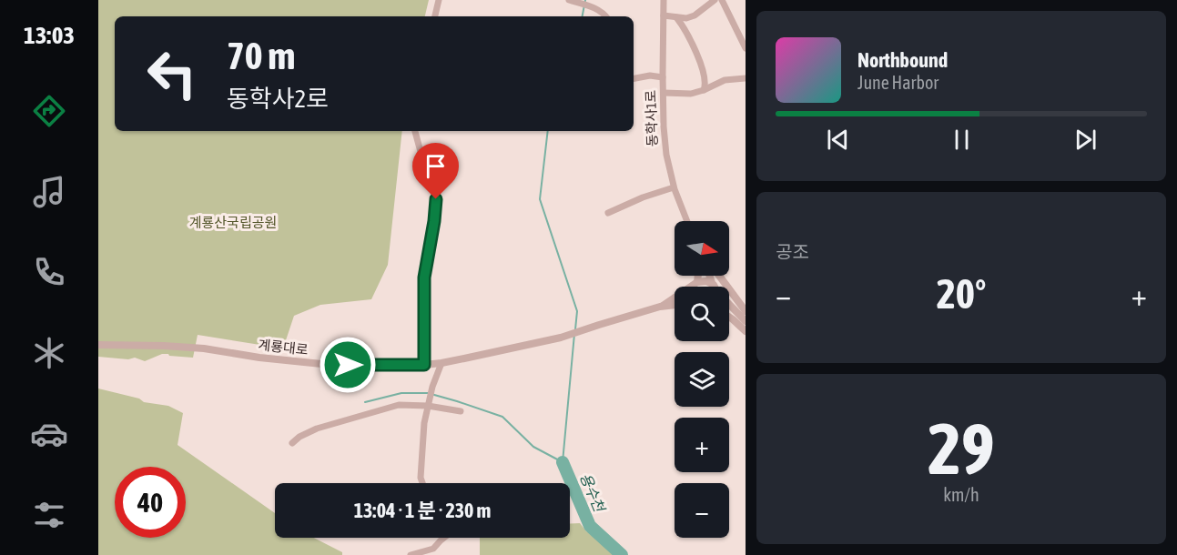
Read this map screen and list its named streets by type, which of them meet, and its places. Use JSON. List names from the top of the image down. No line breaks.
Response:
{"streets":{"street":["동학사1로","계룡대로"]},"water":["용수천"],"parks":["계룡산국립공원"],"north":"right","page":{"tabs":"13:03","turn":["70 m","동학사2로"],"song":["Northbound","June Harbor"],"tile":["공조",["29","km/h"]],"map_buttons":["+","−"],"heat":["−","20°","+"],"limit":"40","trip":"13:04 · 1 분 · 230 m"}}
